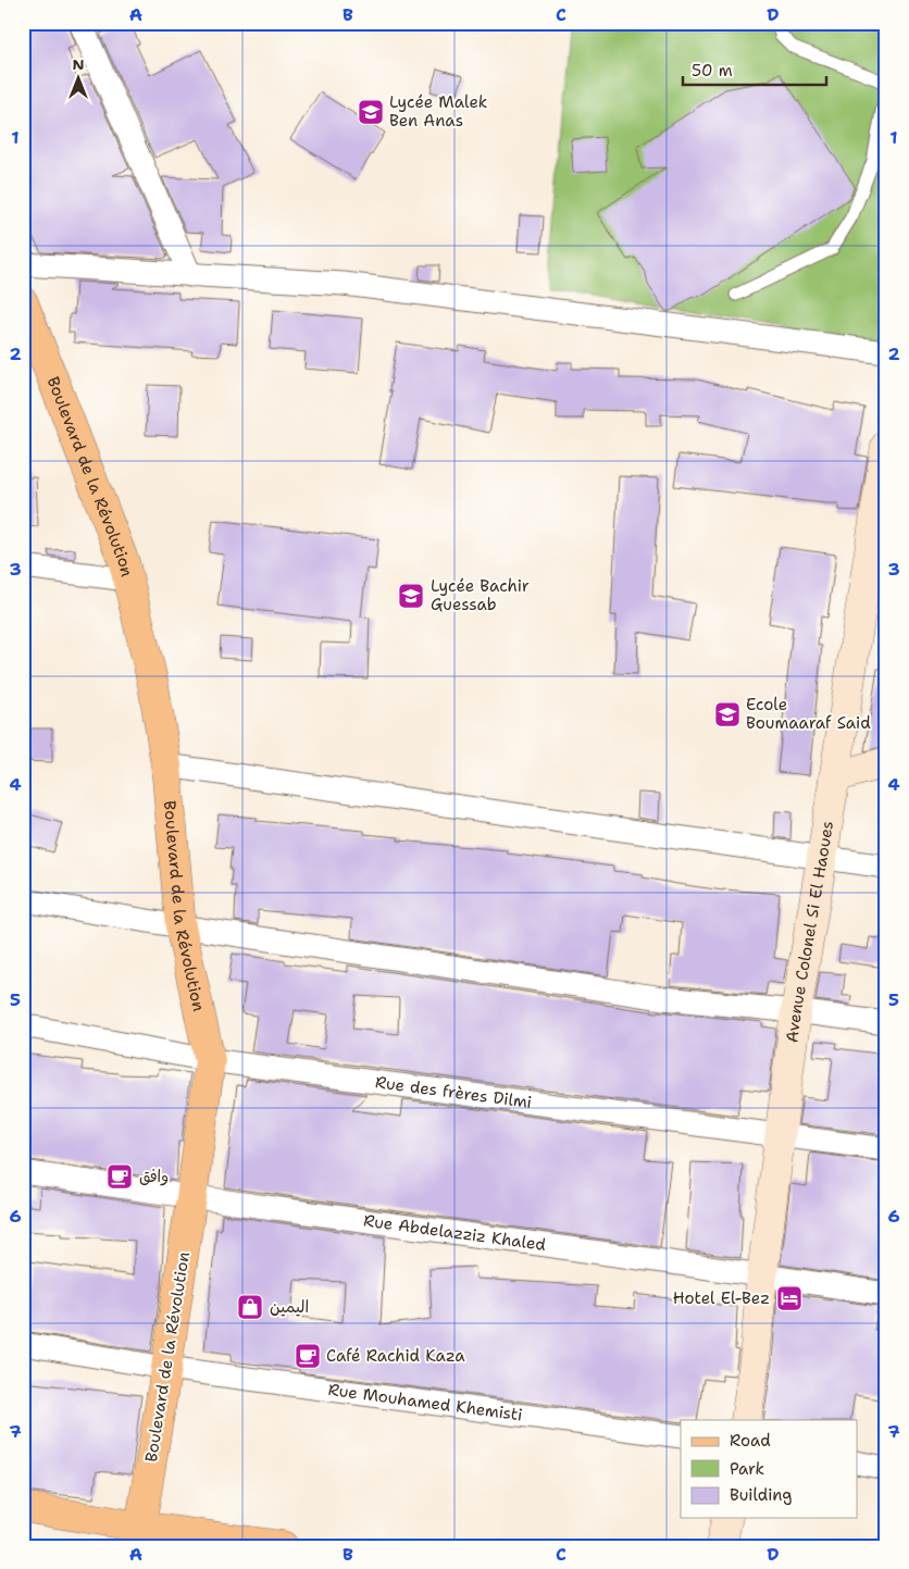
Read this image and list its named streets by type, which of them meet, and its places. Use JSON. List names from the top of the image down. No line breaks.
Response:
{"streets":{"main road":["Boulevard de la Révolution","Avenue Colonel Si El Haoues"],"street":["Rue des frères Dilmi","Rue Abdelazziz Khaled","Rue Mouhamed Khemisti"]},"crossings":[["Boulevard de la Révolution","Rue des frères Dilmi"],["Boulevard de la Révolution","Rue Abdelazziz Khaled"],["Boulevard de la Révolution","Rue Mouhamed Khemisti"],["Avenue Colonel Si El Haoues","Rue des frères Dilmi"],["Avenue Colonel Si El Haoues","Rue Abdelazziz Khaled"]],"places":{"school or university":["Lycée Malek Ben Anas","Lycée Bachir Guessab","Ecole Boumaaraf Said"],"cafe":["وافق","Café Rachid Kaza"],"hotel":["Hotel El-Bez"],"shop":["اليمين"]},"legend":["Road","Park","Building"],"scale_bar":"50 m","north":"top","grid":{"columns":["A","B","C","D"],"rows":["1","2","3","4","5","6","7"]}}
